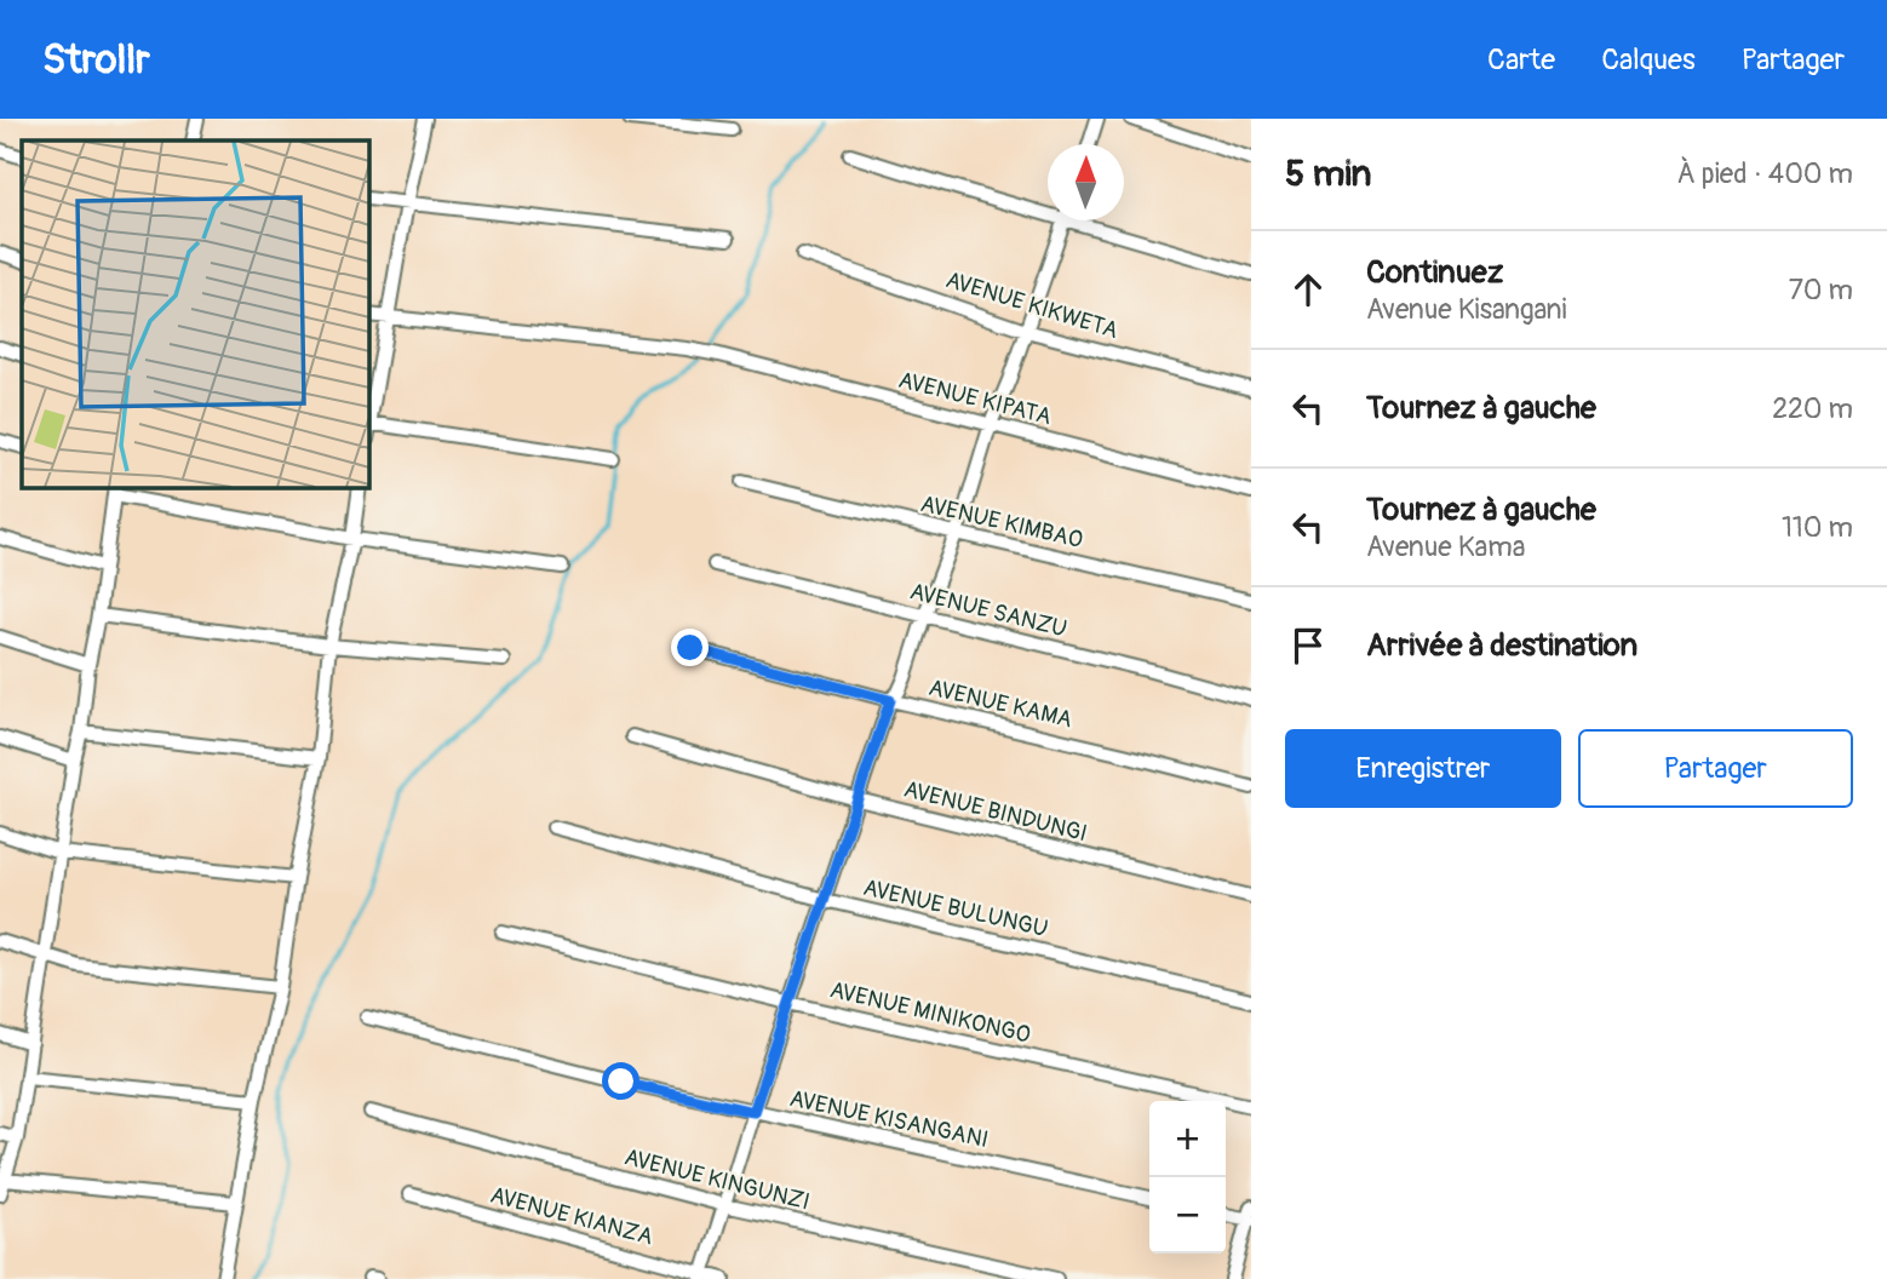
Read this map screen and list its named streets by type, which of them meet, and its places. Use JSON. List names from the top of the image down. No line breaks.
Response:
{"streets":{"street":["AVENUE KIKWETA","AVENUE KIPATA","AVENUE KIMBAO","AVENUE SANZU","AVENUE KAMA","AVENUE BINDUNGI","AVENUE BULUNGU","AVENUE MINIKONGO","AVENUE KISANGANI","AVENUE KINGUNZI","AVENUE KIANZA"]},"north":"top","page":{"header":"Strollr","nav":["Carte","Calques","Partager"],"heading":["5 min","À pied · 400 m"],"list":[["Continuez","Avenue Kisangani","70 m"],["Tournez à gauche","220 m"],["Tournez à gauche","Avenue Kama","110 m"],"Arrivée à destination"],"buttons":["Enregistrer","Partager"],"map_buttons":["+","−"]}}
